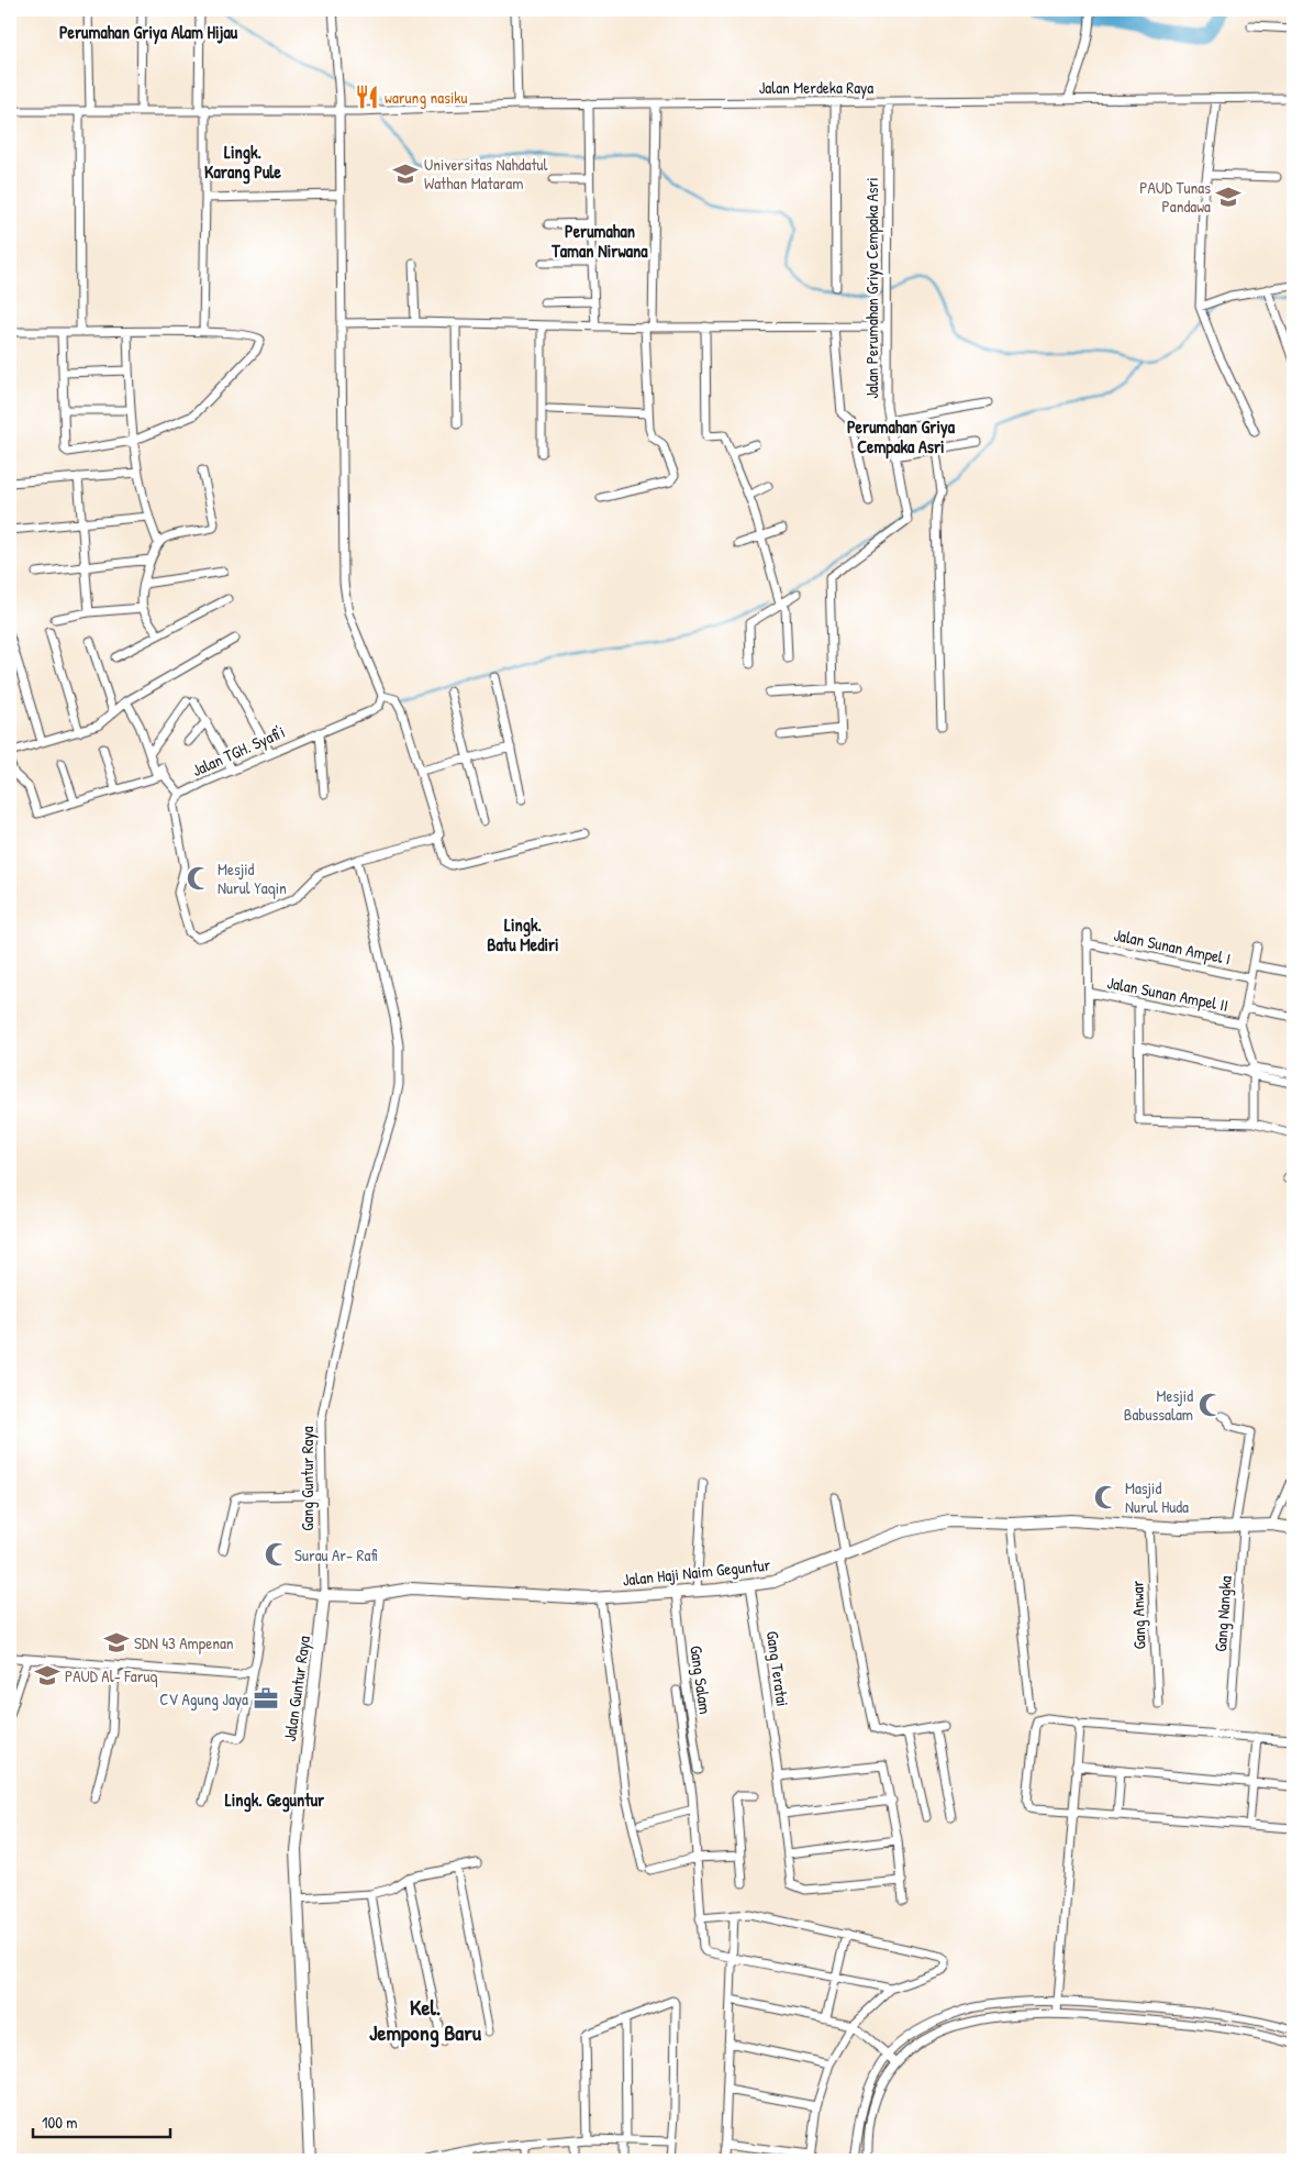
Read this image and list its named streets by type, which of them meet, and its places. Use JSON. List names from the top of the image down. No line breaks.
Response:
{"streets":{"street":["Jalan Merdeka Raya","Jalan Perumahan Griya Cempaka Asri","Jalan TGH. Syafi'i","Jalan Sunan Ampel I","Jalan Sunan Ampel II","Gang Guntur Raya","Jalan Haji Naim Geguntur","Gang Nangka","Gang Anwar","Gang Teratai","Gang Salam","Jalan Guntur Raya"]},"crossings":[["Jalan Merdeka Raya","Jalan Perumahan Griya Cempaka Asri"],["Jalan TGH. Syafi'i","Gang Guntur Raya"],["Jalan Sunan Ampel I","Jalan Sunan Ampel II"],["Gang Guntur Raya","Jalan Haji Naim Geguntur"],["Gang Guntur Raya","Jalan Guntur Raya"],["Jalan Haji Naim Geguntur","Gang Nangka"],["Jalan Haji Naim Geguntur","Gang Anwar"],["Jalan Haji Naim Geguntur","Gang Teratai"],["Jalan Haji Naim Geguntur","Gang Salam"],["Jalan Haji Naim Geguntur","Jalan Guntur Raya"]],"districts":["Perumahan Griya Alam Hijau","Lingk. Karang Pule","Perumahan Taman Nirwana","Perumahan Griya Cempaka Asri","Lingk. Batu Mediri","Lingk. Geguntur","Kel. Jempong Baru"],"places":{"restaurant":["warung nasiku"],"school or university":["Universitas Nahdatul Wathan Mataram","PAUD Tunas Pandawa","SDN 43 Ampenan","PAUD Al- Faruq"],"mosque":["Mesjid Nurul Yaqin","Mesjid Babussalam","Masjid Nurul Huda","Surau Ar- Rafi"],"office":["CV Agung Jaya"]},"scale_bar":"100 m"}
